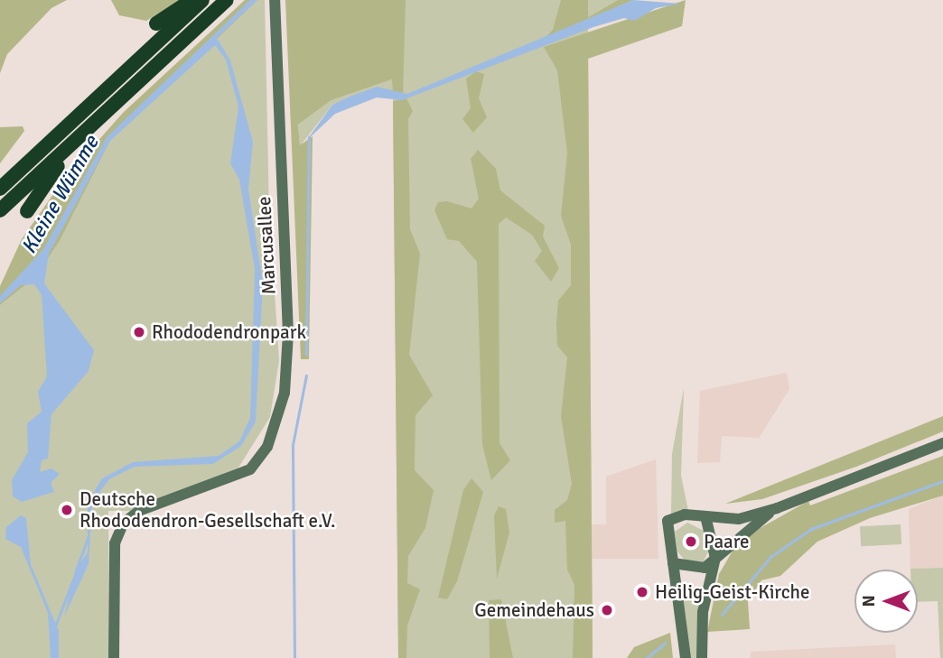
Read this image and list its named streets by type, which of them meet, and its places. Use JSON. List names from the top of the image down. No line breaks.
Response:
{"streets":{"street":["Marcusallee"]},"water":["Kleine Wümme"],"places":["Rhododendronpark","Deutsche Rhododendron-Gesellschaft e.V.","Paare","Heilig-Geist-Kirche","Gemeindehaus"],"north":"left"}
